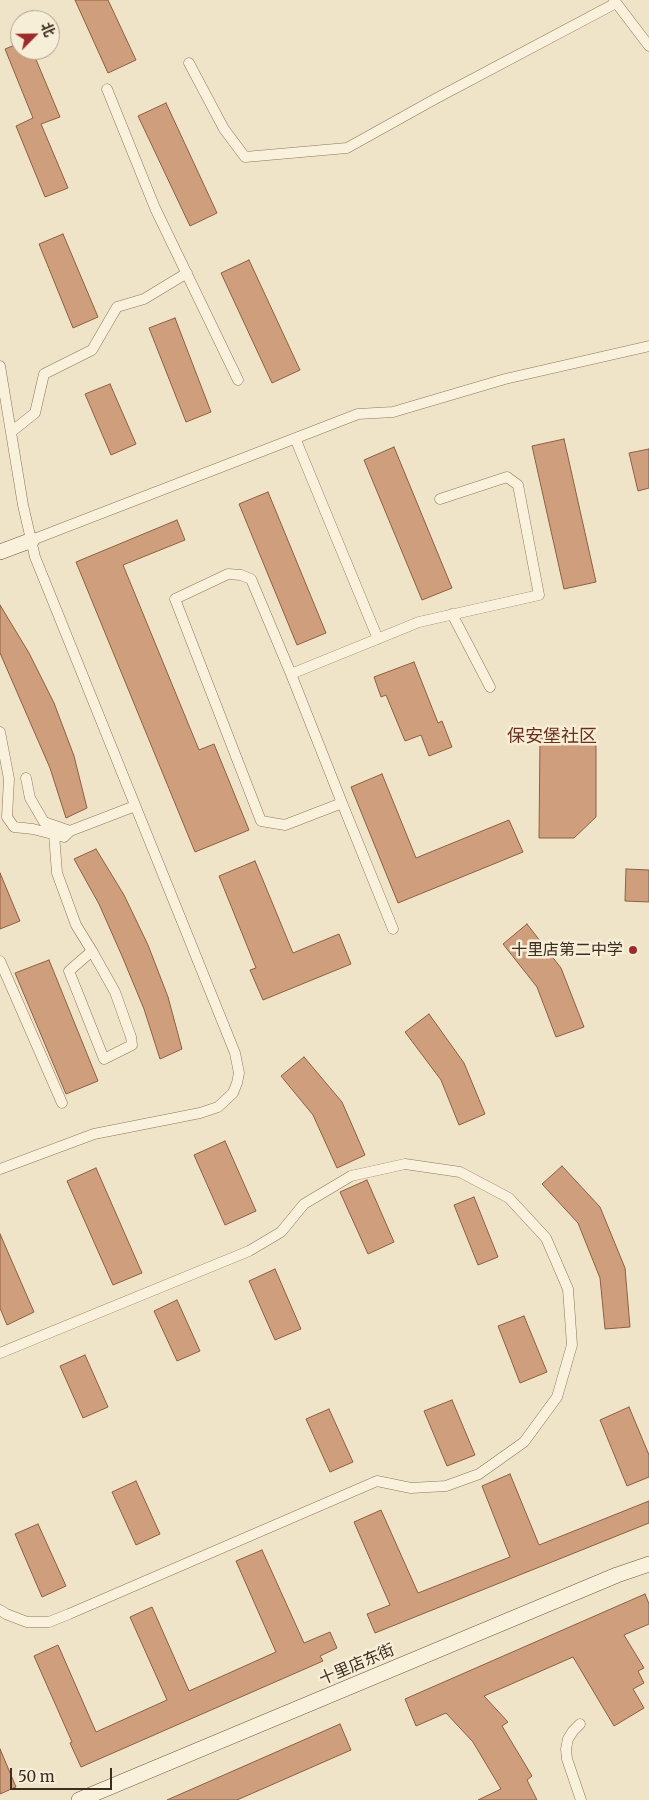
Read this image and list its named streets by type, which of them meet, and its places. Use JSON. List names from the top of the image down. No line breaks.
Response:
{"streets":{"street":["十里店东街"]},"districts":["保安堡社区"],"places":["十里店第二中学"],"scale_bar":"50 m","north":"top right"}
